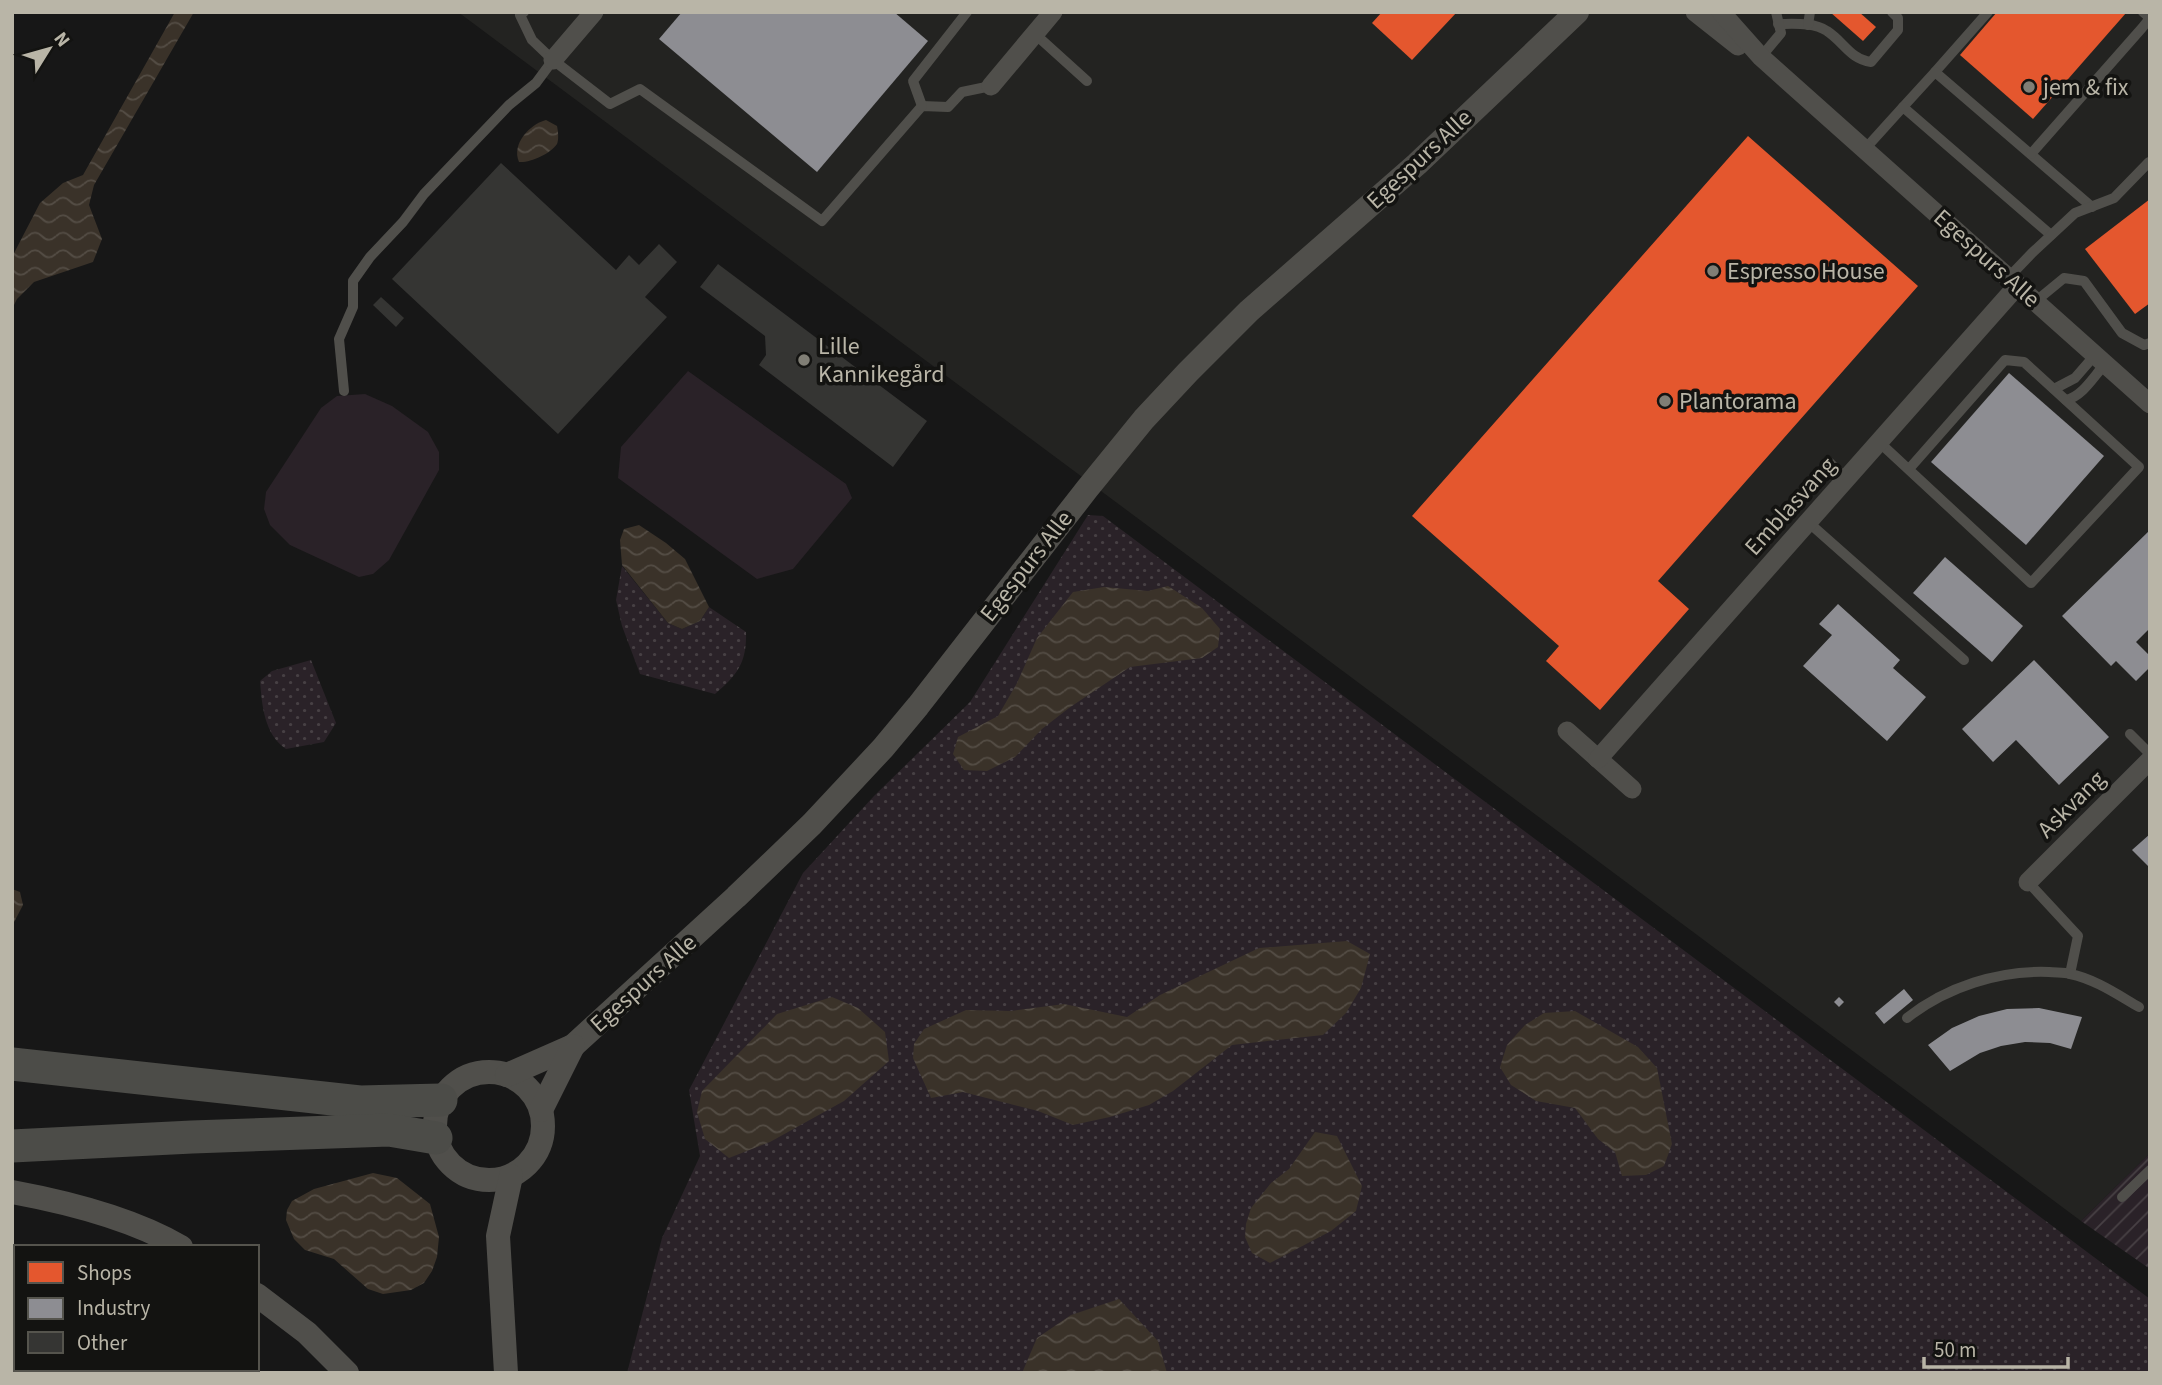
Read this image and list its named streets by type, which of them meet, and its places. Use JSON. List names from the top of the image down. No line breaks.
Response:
{"streets":{"street":["Egespurs Alle","Emblasvang","Askvang"]},"crossings":[["Egespurs Alle","Emblasvang"]],"places":["jem & fix","Espresso House","Lille Kannikegård","Plantorama"],"legend":["Shops","Industry","Other"],"scale_bar":"50 m","north":"top right"}
